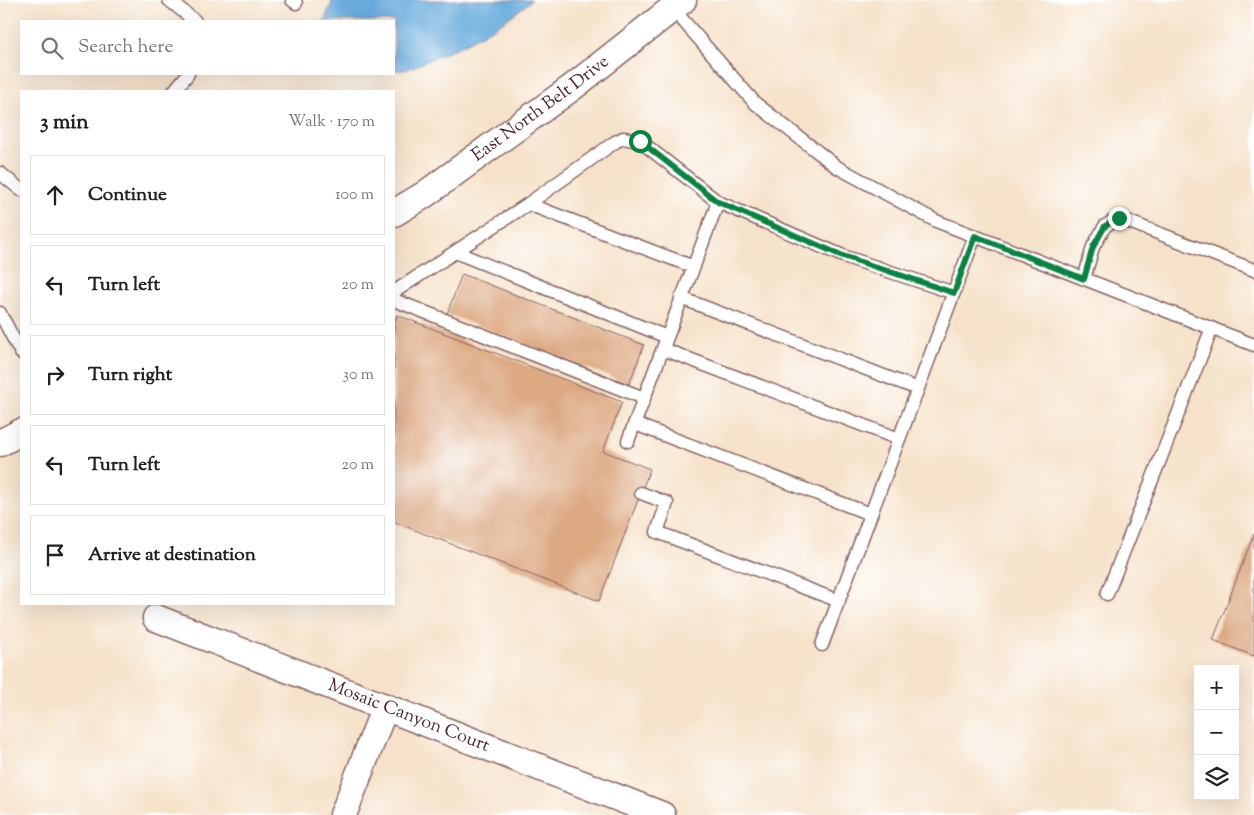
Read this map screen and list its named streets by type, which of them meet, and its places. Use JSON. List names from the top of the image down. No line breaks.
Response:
{"streets":{"street":["East North Belt Drive","Mosaic Canyon Court"]},"page":{"search":"Search here","heading":["3 min","Walk · 170 m"],"list":[["Continue","100 m"],["Turn left","20 m"],["Turn right","30 m"],["Turn left","20 m"],"Arrive at destination"],"map_buttons":["+","−"]}}
